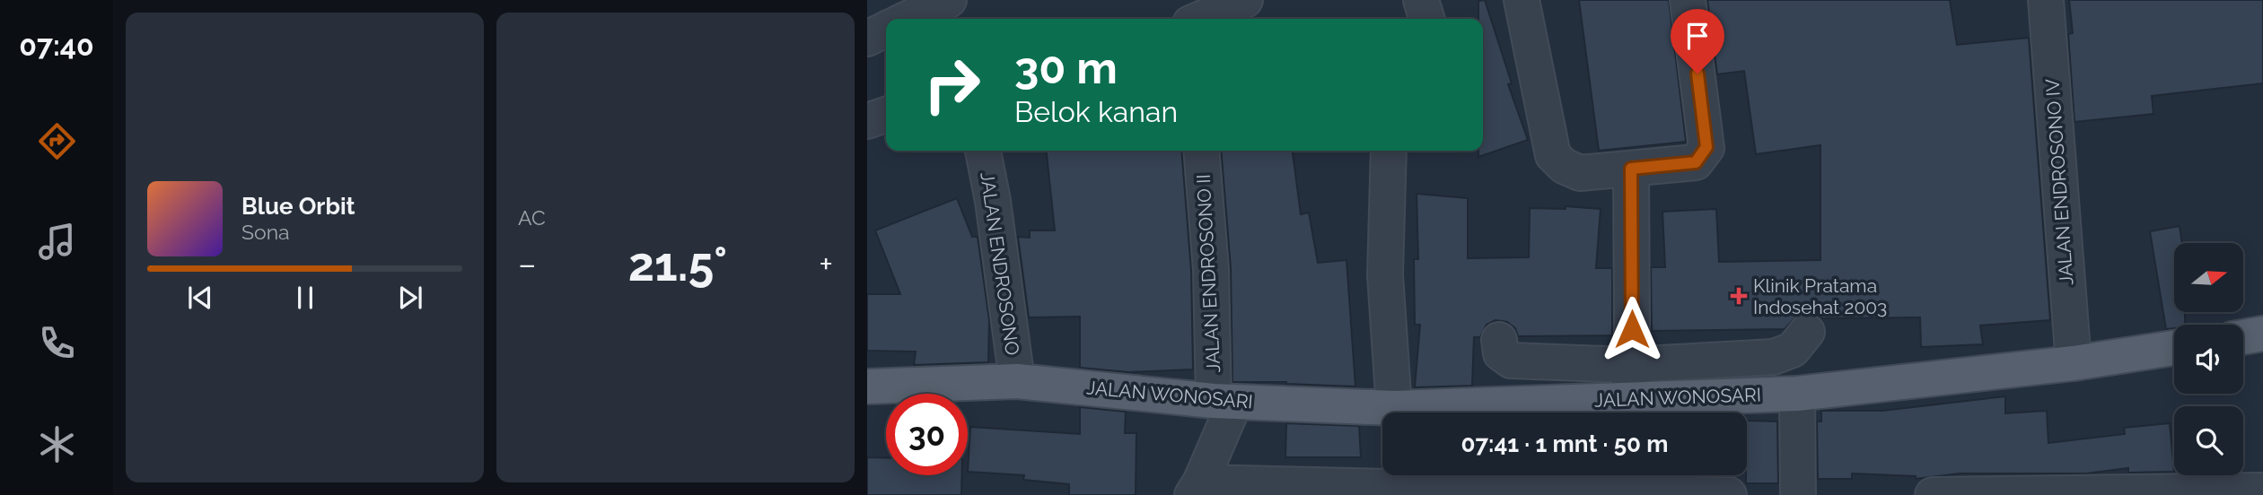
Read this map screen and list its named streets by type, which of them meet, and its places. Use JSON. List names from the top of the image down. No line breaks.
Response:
{"streets":{"main road":["JALAN WONOSARI"],"street":["JALAN ENDROSONO IV","JALAN ENDROSONO","JALAN ENDROSONO II"]},"crossings":[["JALAN ENDROSONO IV","JALAN WONOSARI"],["JALAN ENDROSONO","JALAN WONOSARI"],["JALAN ENDROSONO II","JALAN WONOSARI"]],"places":{"health":["Klinik Pratama Indosehat 2003"]},"north":"right","page":{"tabs":"07:40","tile":"AC","turn":["30 m","Belok kanan"],"song":["Blue Orbit","Sona"],"heat":["−","21.5°","+"],"limit":"30","trip":"07:41 · 1 mnt · 50 m"}}
